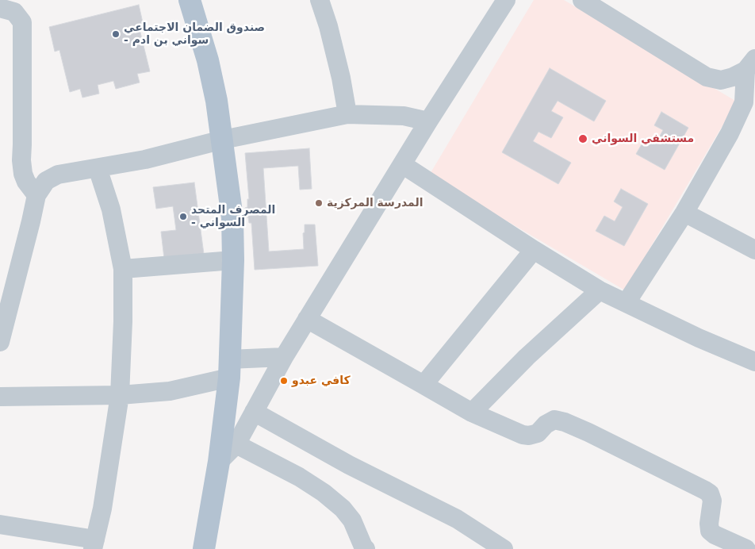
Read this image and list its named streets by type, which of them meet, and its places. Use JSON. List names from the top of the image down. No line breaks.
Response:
{"places":["صندوق الضمان الاجتماعي - سواني بن ادم","مستشفي السواني","المدرسة المركزية","المصرف المتحد - السواني","كافي عبدو"]}
